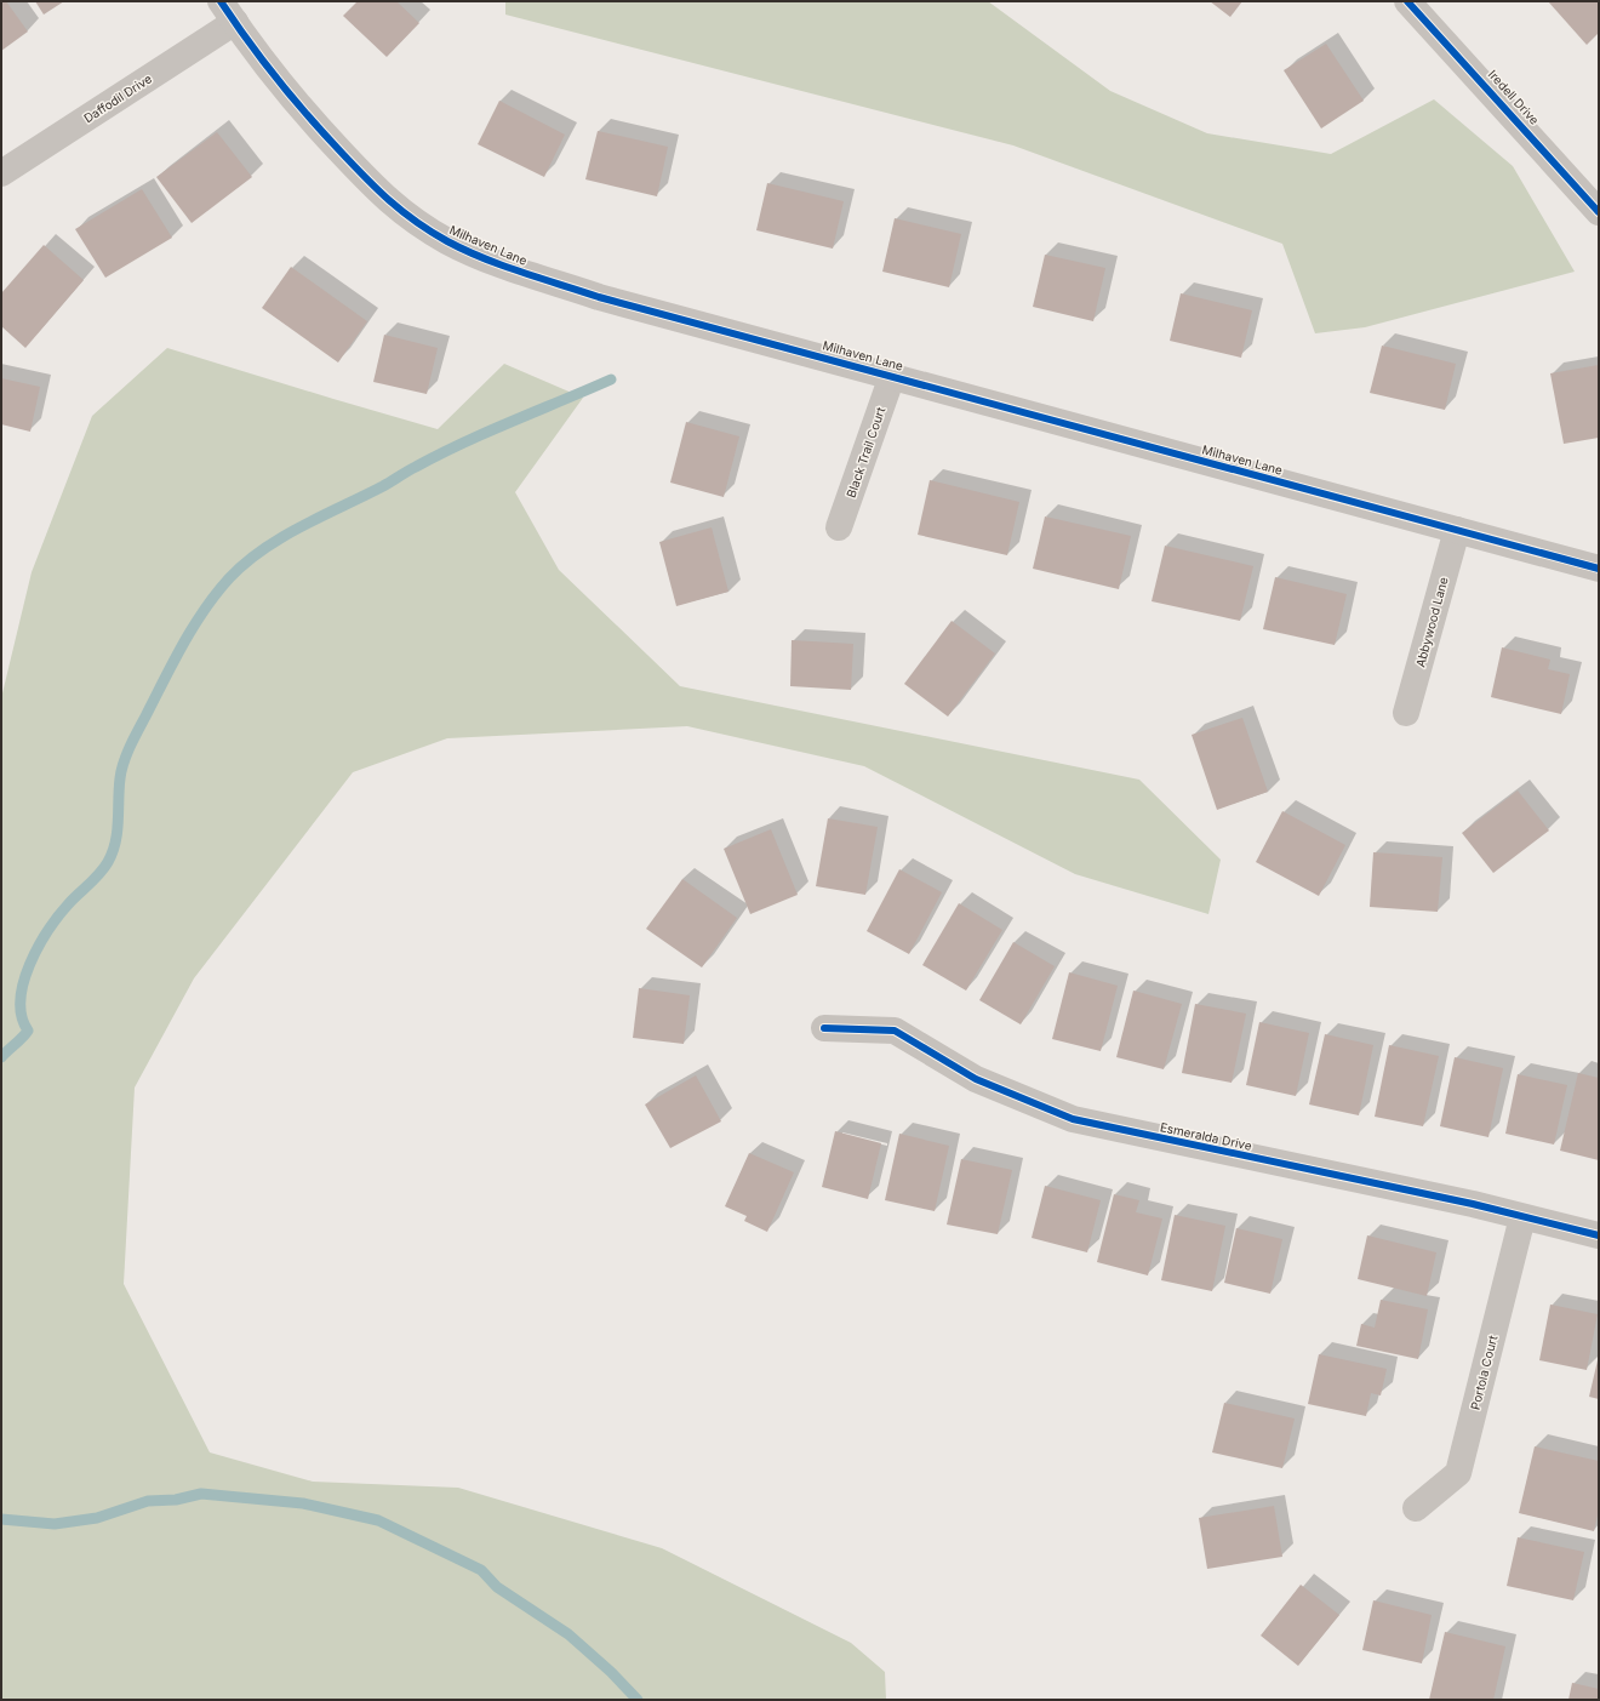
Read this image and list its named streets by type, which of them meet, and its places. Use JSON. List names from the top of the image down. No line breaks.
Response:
{"streets":{"street":["Iredell Drive","Daffodil Drive","Milhaven Lane","Black Trail Court","Abbywood Lane","Esmeralda Drive","Portola Court"]},"crossings":[["Daffodil Drive","Milhaven Lane"],["Milhaven Lane","Black Trail Court"],["Milhaven Lane","Abbywood Lane"],["Esmeralda Drive","Portola Court"]]}
